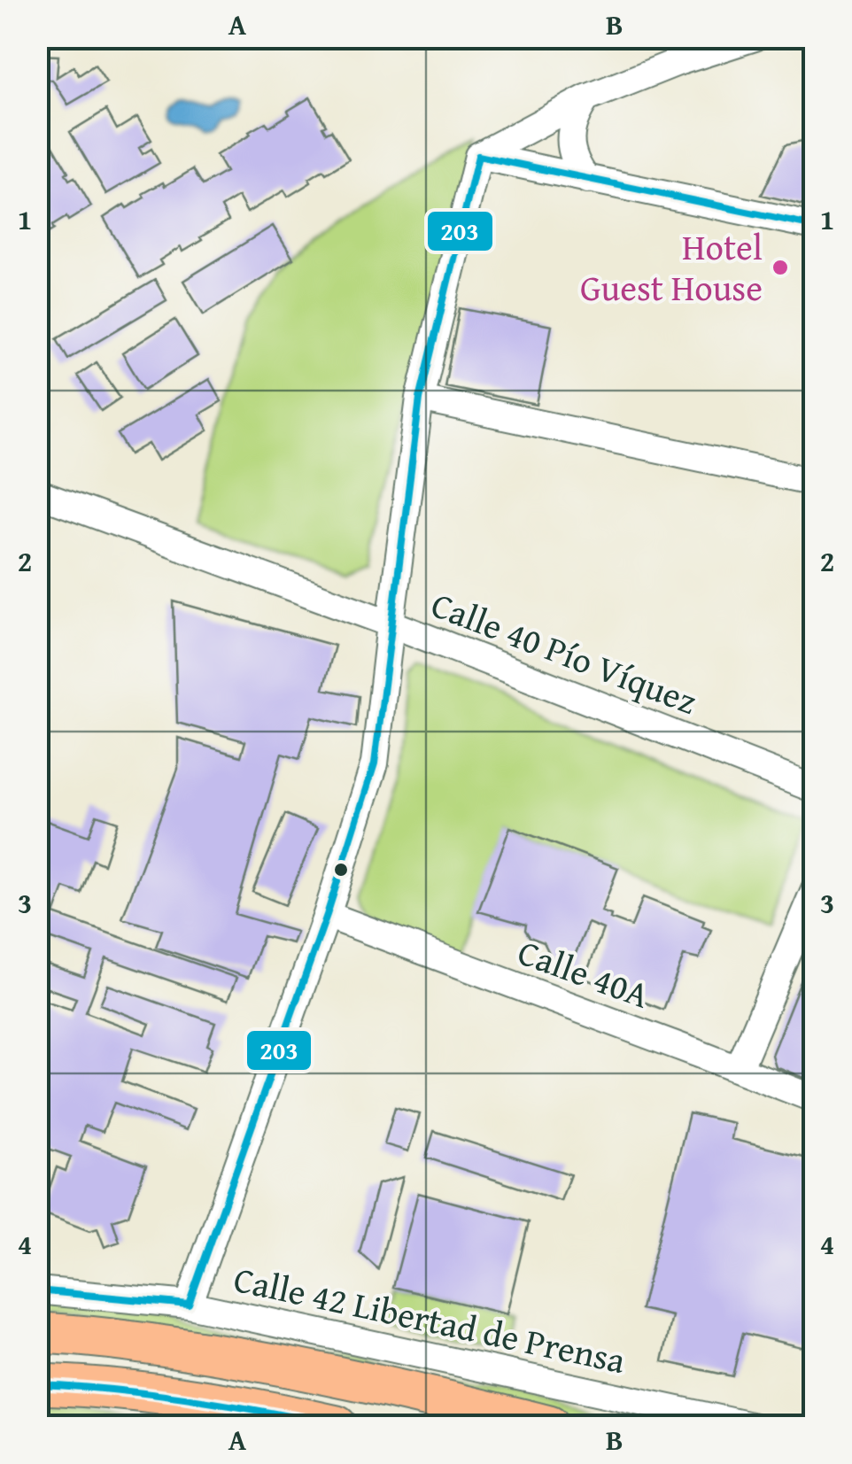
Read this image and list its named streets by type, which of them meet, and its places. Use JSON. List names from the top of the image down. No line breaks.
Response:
{"streets":{"street":["Calle 40 Pío Víquez","Calle 40A","Calle 42 Libertad de Prensa"]},"places":["Hotel Guest House"],"lines":["transit line 203"],"grid":{"columns":["A","B"],"rows":["1","2","3","4"]}}
